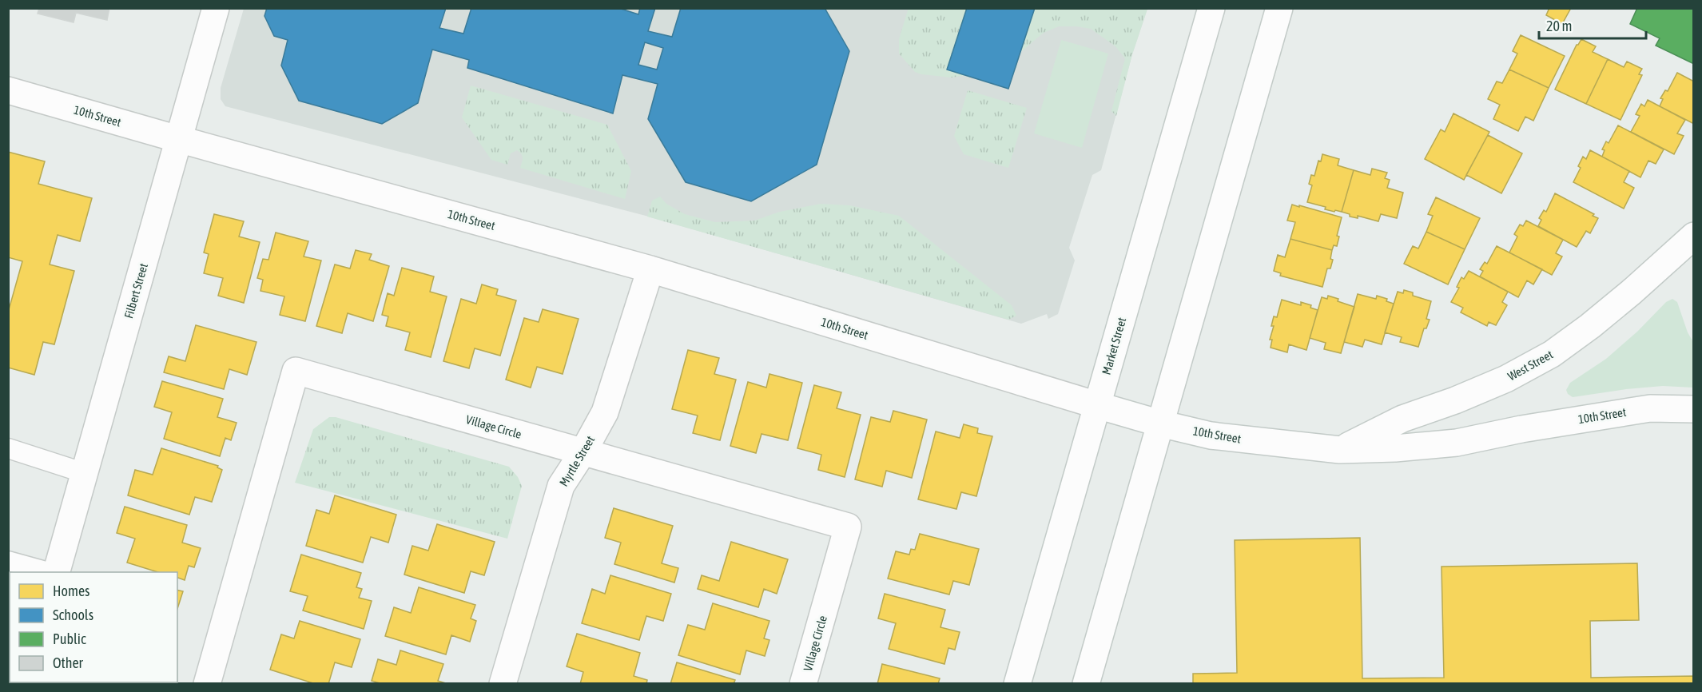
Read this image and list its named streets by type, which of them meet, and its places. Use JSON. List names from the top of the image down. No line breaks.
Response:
{"streets":{"street":["10th Street","Filbert Street","Market Street","West Street","Village Circle","Myrtle Street"]},"crossings":[["10th Street","Filbert Street"],["10th Street","Market Street"],["10th Street","West Street"],["10th Street","Myrtle Street"],["Village Circle","Myrtle Street"]],"legend":["Homes","Schools","Public","Other"],"scale_bar":"20 m"}
